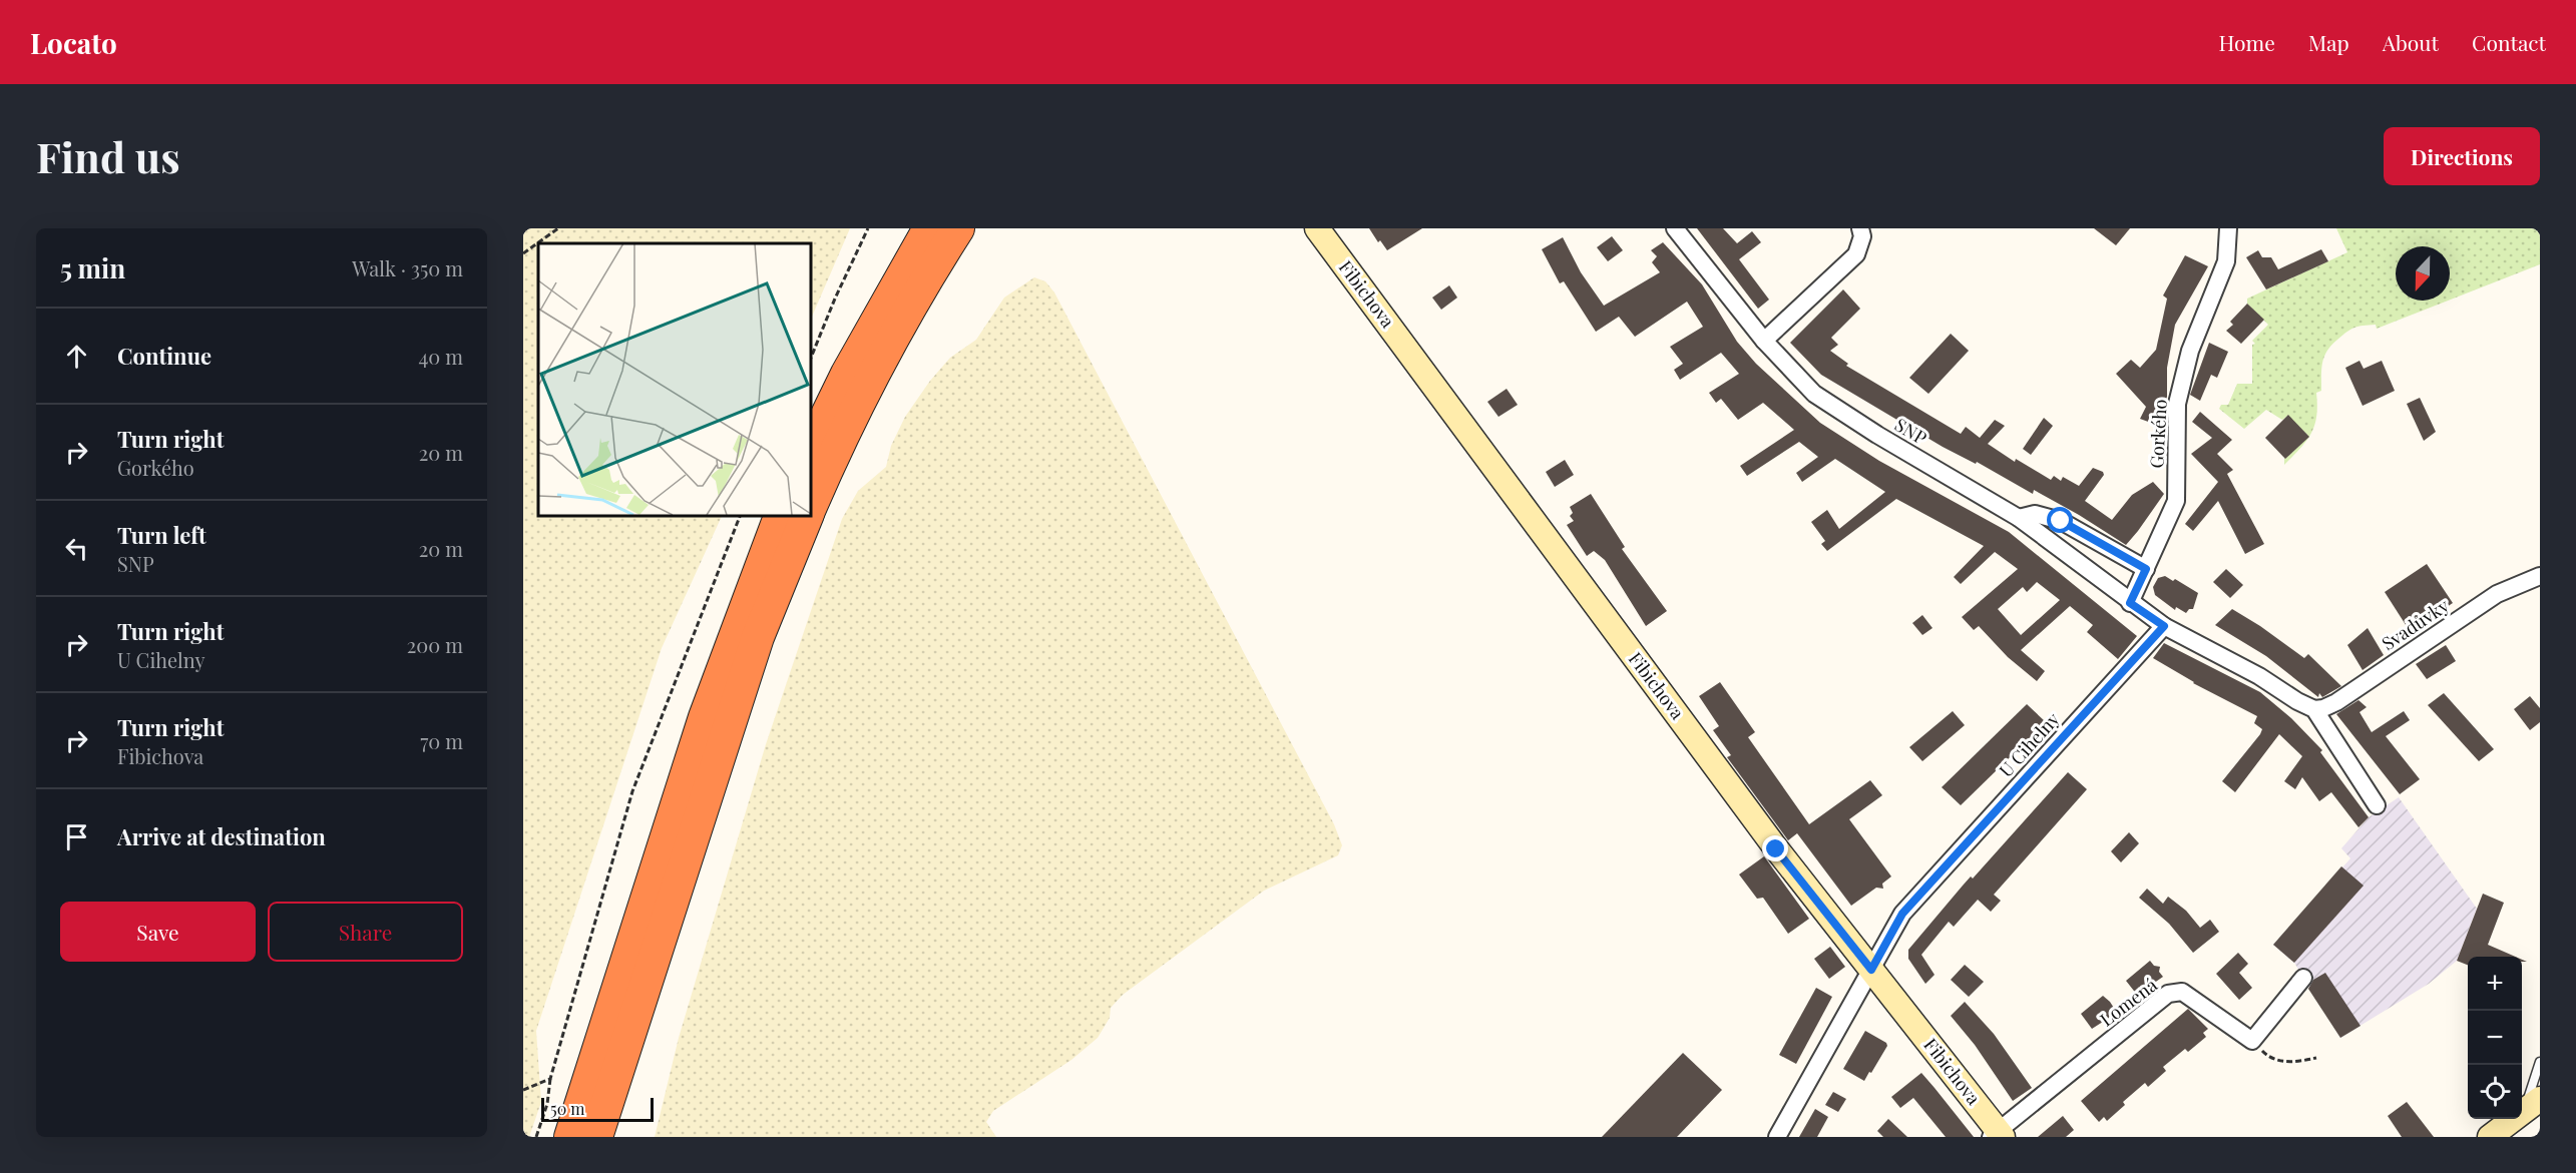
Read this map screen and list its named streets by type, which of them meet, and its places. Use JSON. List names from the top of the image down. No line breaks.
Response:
{"streets":{"street":["Fibichova","SNP","Gorkého","Svadůvky","U Cihelny","Lomená"]},"crossings":[["Fibichova","U Cihelny"],["Fibichova","Lomená"],["SNP","Gorkého"],["SNP","U Cihelny"]],"scale_bar":"50 m","north":"bottom","page":{"header":"Locato","nav":["Home","Map","About","Contact"],"buttons":["Directions",["Save","Share"]],"title":"Find us","heading":["5 min","Walk · 350 m"],"list":[["Continue","40 m"],["Turn right","Gorkého","20 m"],["Turn left","SNP","20 m"],["Turn right","U Cihelny","200 m"],["Turn right","Fibichova","70 m"],"Arrive at destination"],"map_buttons":["+","−"],"scale":"50 m"}}
